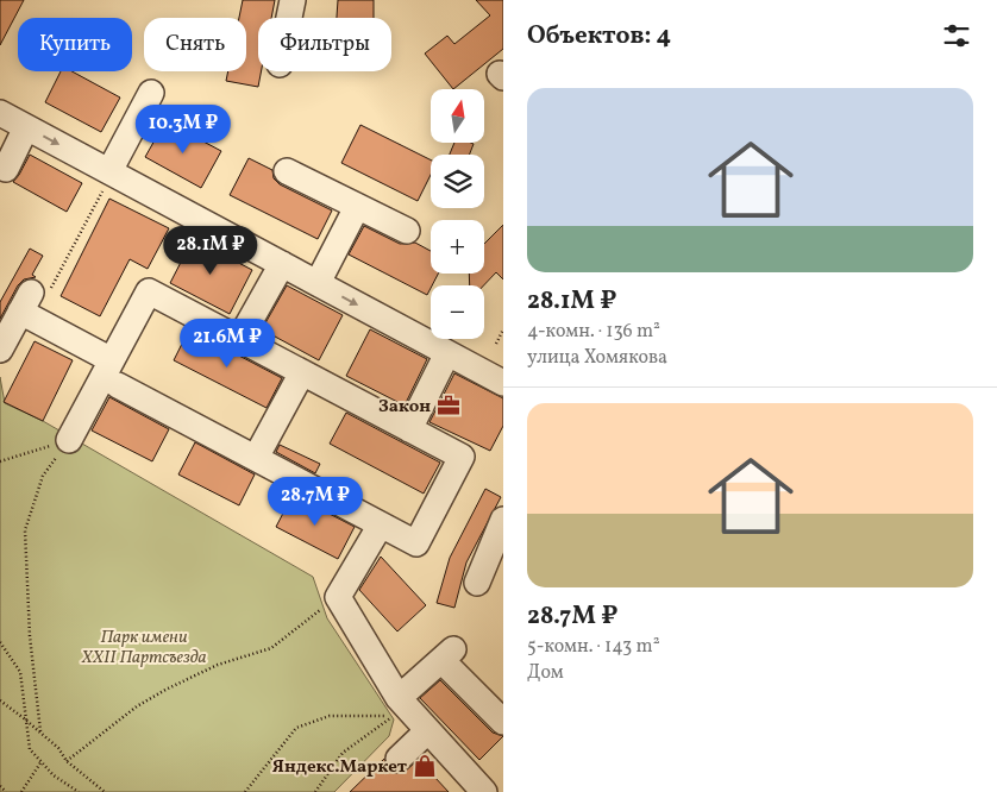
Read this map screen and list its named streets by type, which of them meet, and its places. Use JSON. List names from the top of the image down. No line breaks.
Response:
{"parks":["Парк имени XXII Партсъезда"],"places":{"office":["Закон"],"shop":["Яндекс.Маркет"]},"north":"top","page":{"heading":"Объектов: 4","chip":["Купить","Снять","Фильтры"],"list":[{"name":"28.1M ₽","note":"4-комн. · 136 m² · улица Хомякова"},{"name":"28.7M ₽","note":"5-комн. · 143 m² · Дом"}],"map_buttons":["+","−"],"price":["10.3M ₽","28.1M ₽","21.6M ₽","28.7M ₽"]}}
